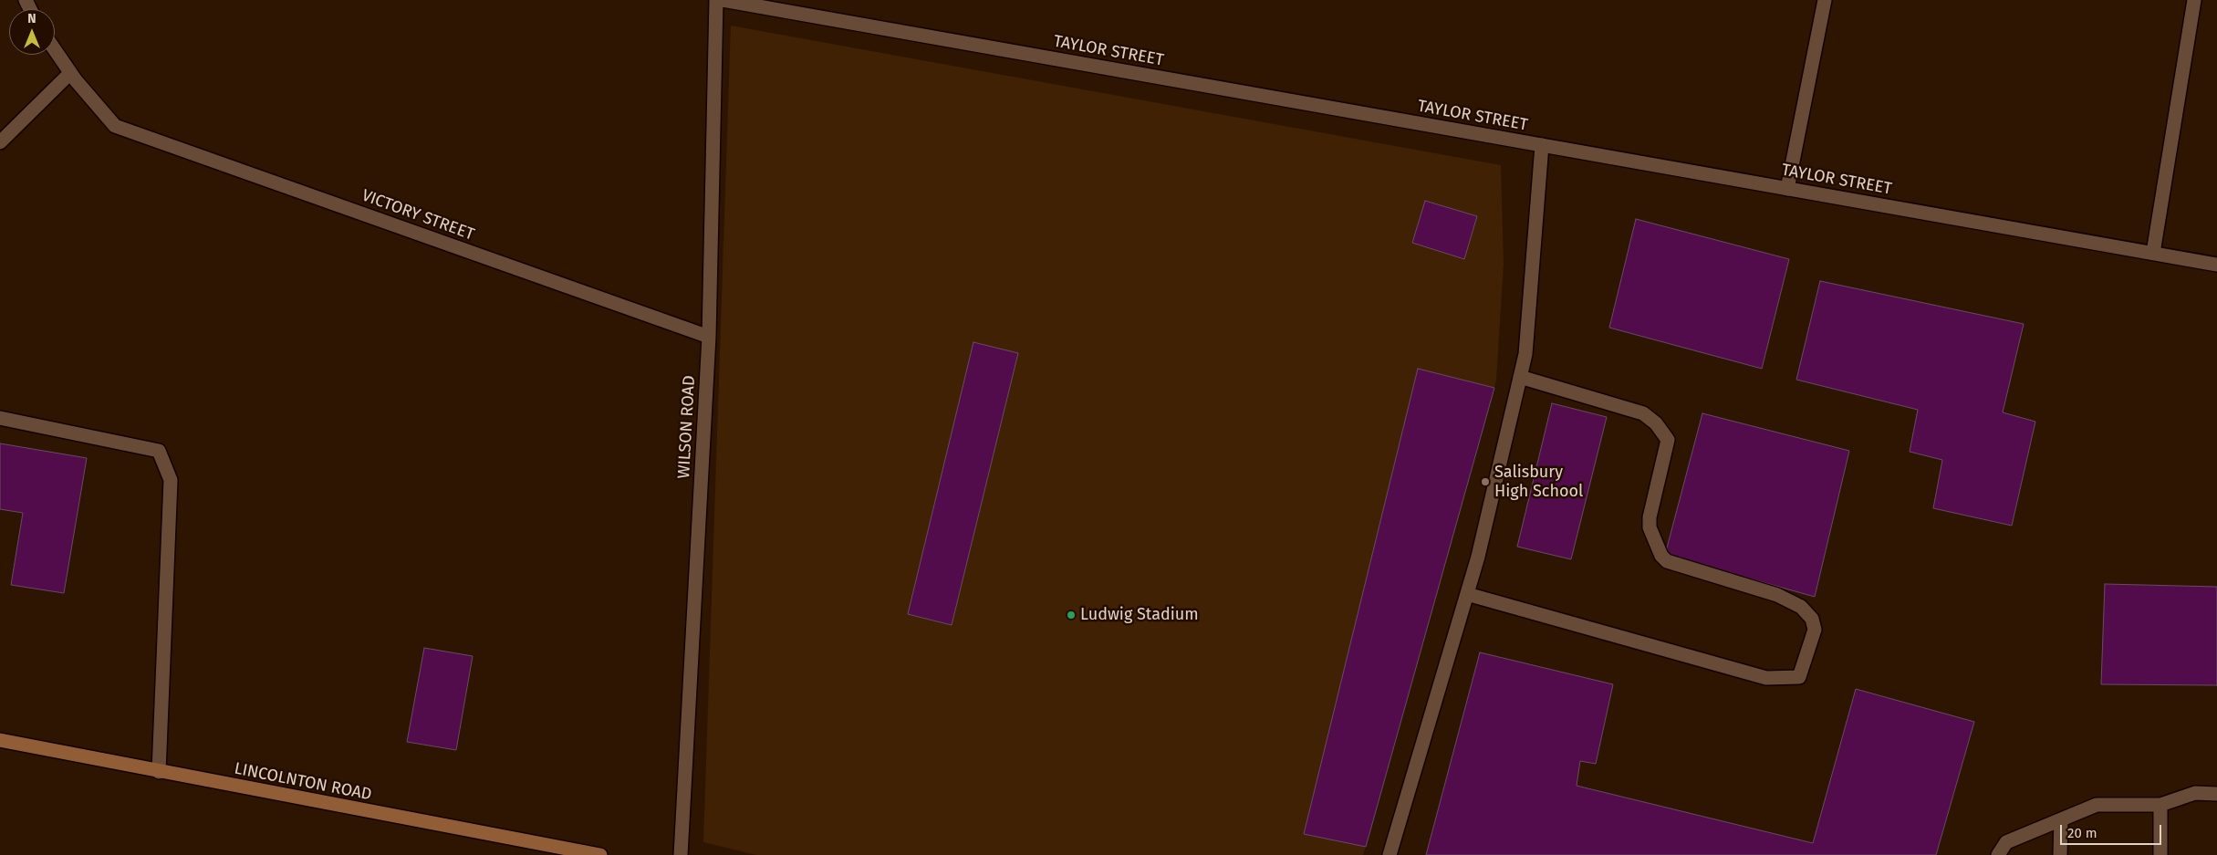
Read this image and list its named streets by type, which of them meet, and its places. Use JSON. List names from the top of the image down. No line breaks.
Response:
{"streets":{"street":["TAYLOR STREET","VICTORY STREET","WILSON ROAD","LINCOLNTON ROAD"]},"crossings":[["VICTORY STREET","WILSON ROAD"]],"places":["Salisbury High School","Ludwig Stadium"],"scale_bar":"20 m","north":"top"}
